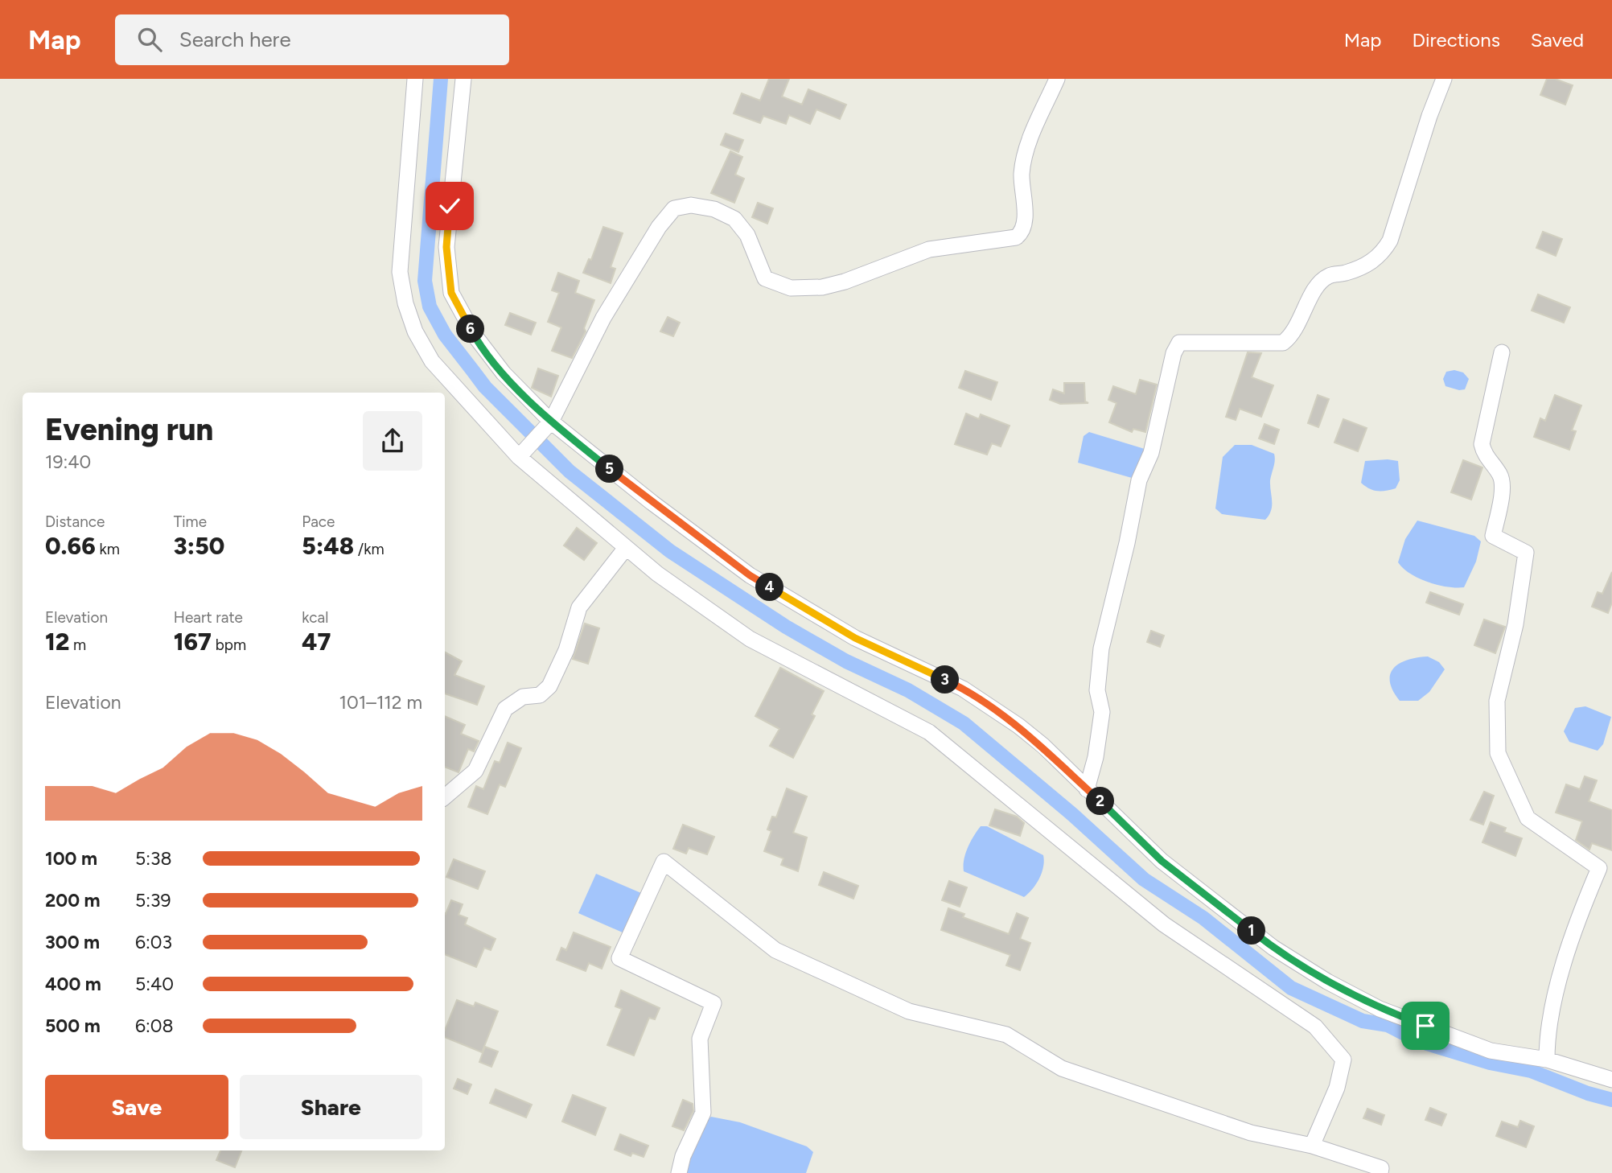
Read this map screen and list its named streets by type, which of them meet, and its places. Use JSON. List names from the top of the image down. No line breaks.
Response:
{"page":{"header":"Map","search":"Search here","nav":["Map","Directions","Saved"],"pins":["6","5","4","3","2","1"],"heading":["Evening run","19:40"],"stats":[["Distance","0.66 km"],["Time","3:50"],["Pace","5:48 /km"],["Elevation","12 m"],["Heart rate","167 bpm"],["kcal","47"]],"chart":["Elevation","101–112 m"],"list":[{"name":"100 m","note":"5:38"},{"name":"200 m","note":"5:39"},{"name":"300 m","note":"6:03"},{"name":"400 m","note":"5:40"},{"name":"500 m","note":"6:08"}],"buttons":["Save","Share"]}}
